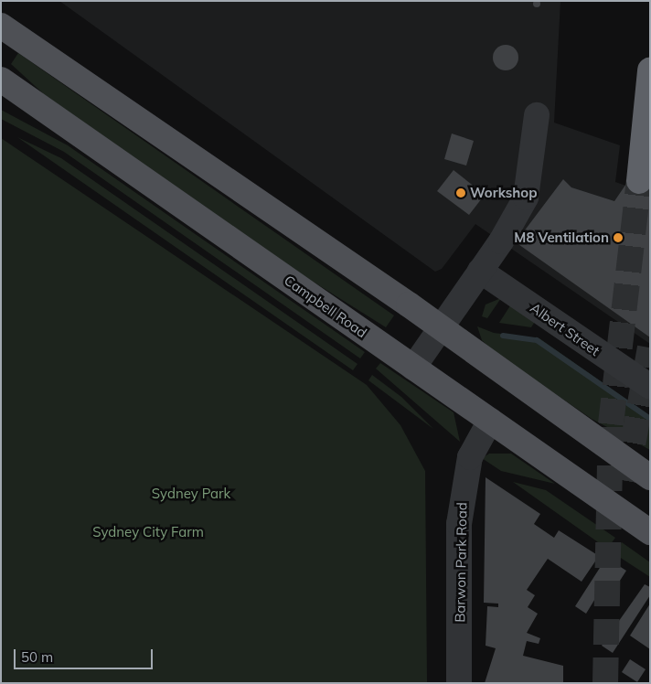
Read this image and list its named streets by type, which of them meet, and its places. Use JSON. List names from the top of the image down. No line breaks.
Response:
{"streets":{"main road":["Campbell Road"],"street":["Albert Street","Barwon Park Road"]},"crossings":[["Campbell Road","Barwon Park Road"]],"parks":["Sydney Park","Sydney City Farm"],"places":["Workshop","M8 Ventilation"],"scale_bar":"50 m"}
